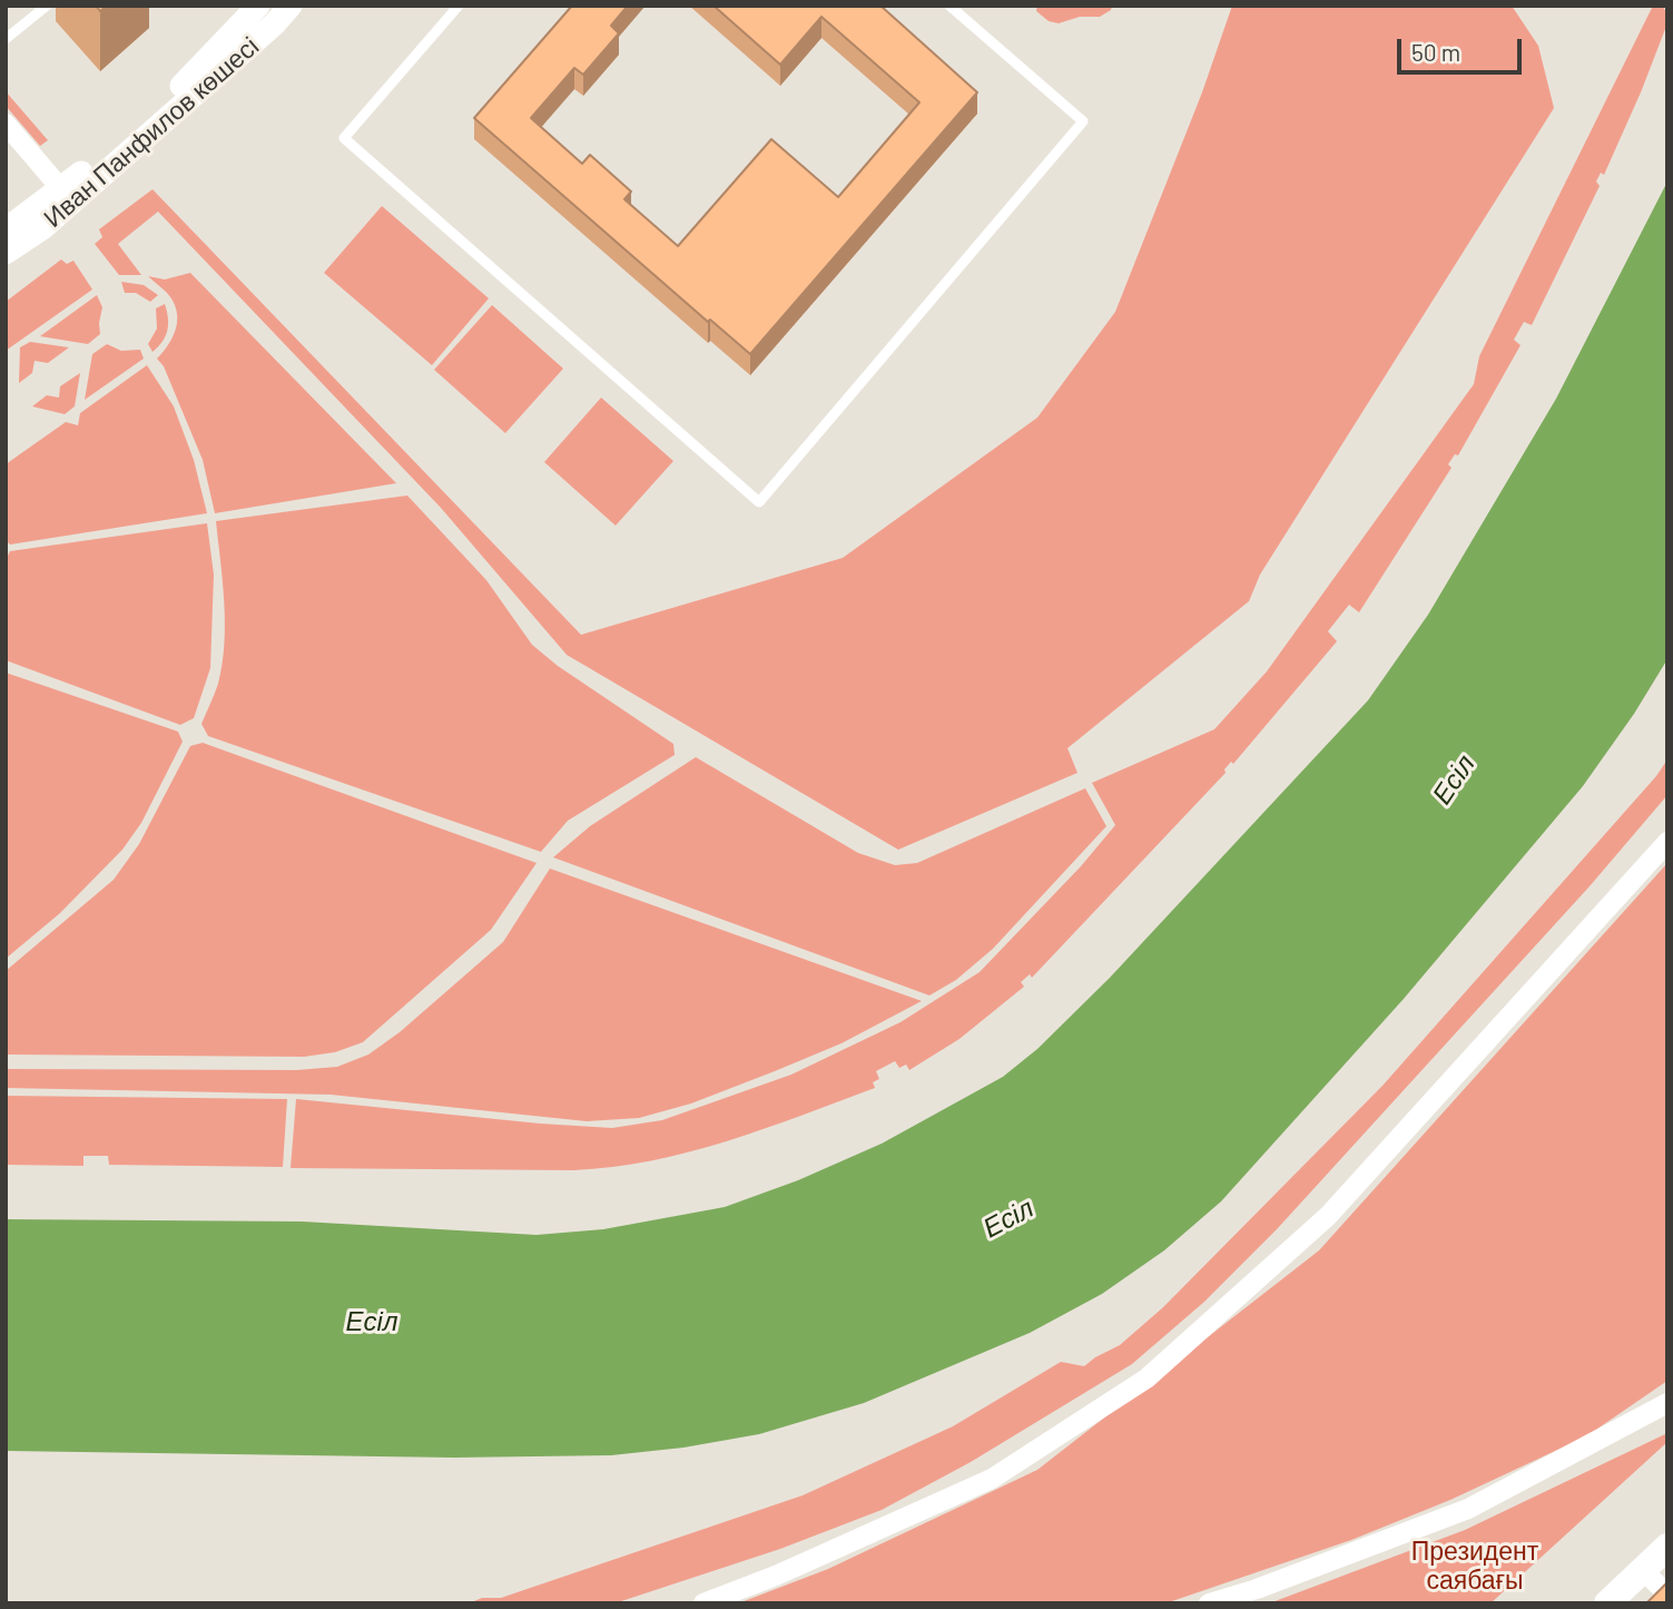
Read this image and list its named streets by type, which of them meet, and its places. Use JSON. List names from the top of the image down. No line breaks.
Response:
{"streets":{"street":["Иван Панфилов көшесі"]},"water":["Есіл"],"parks":["Президент саябағы"],"scale_bar":"50 m"}
